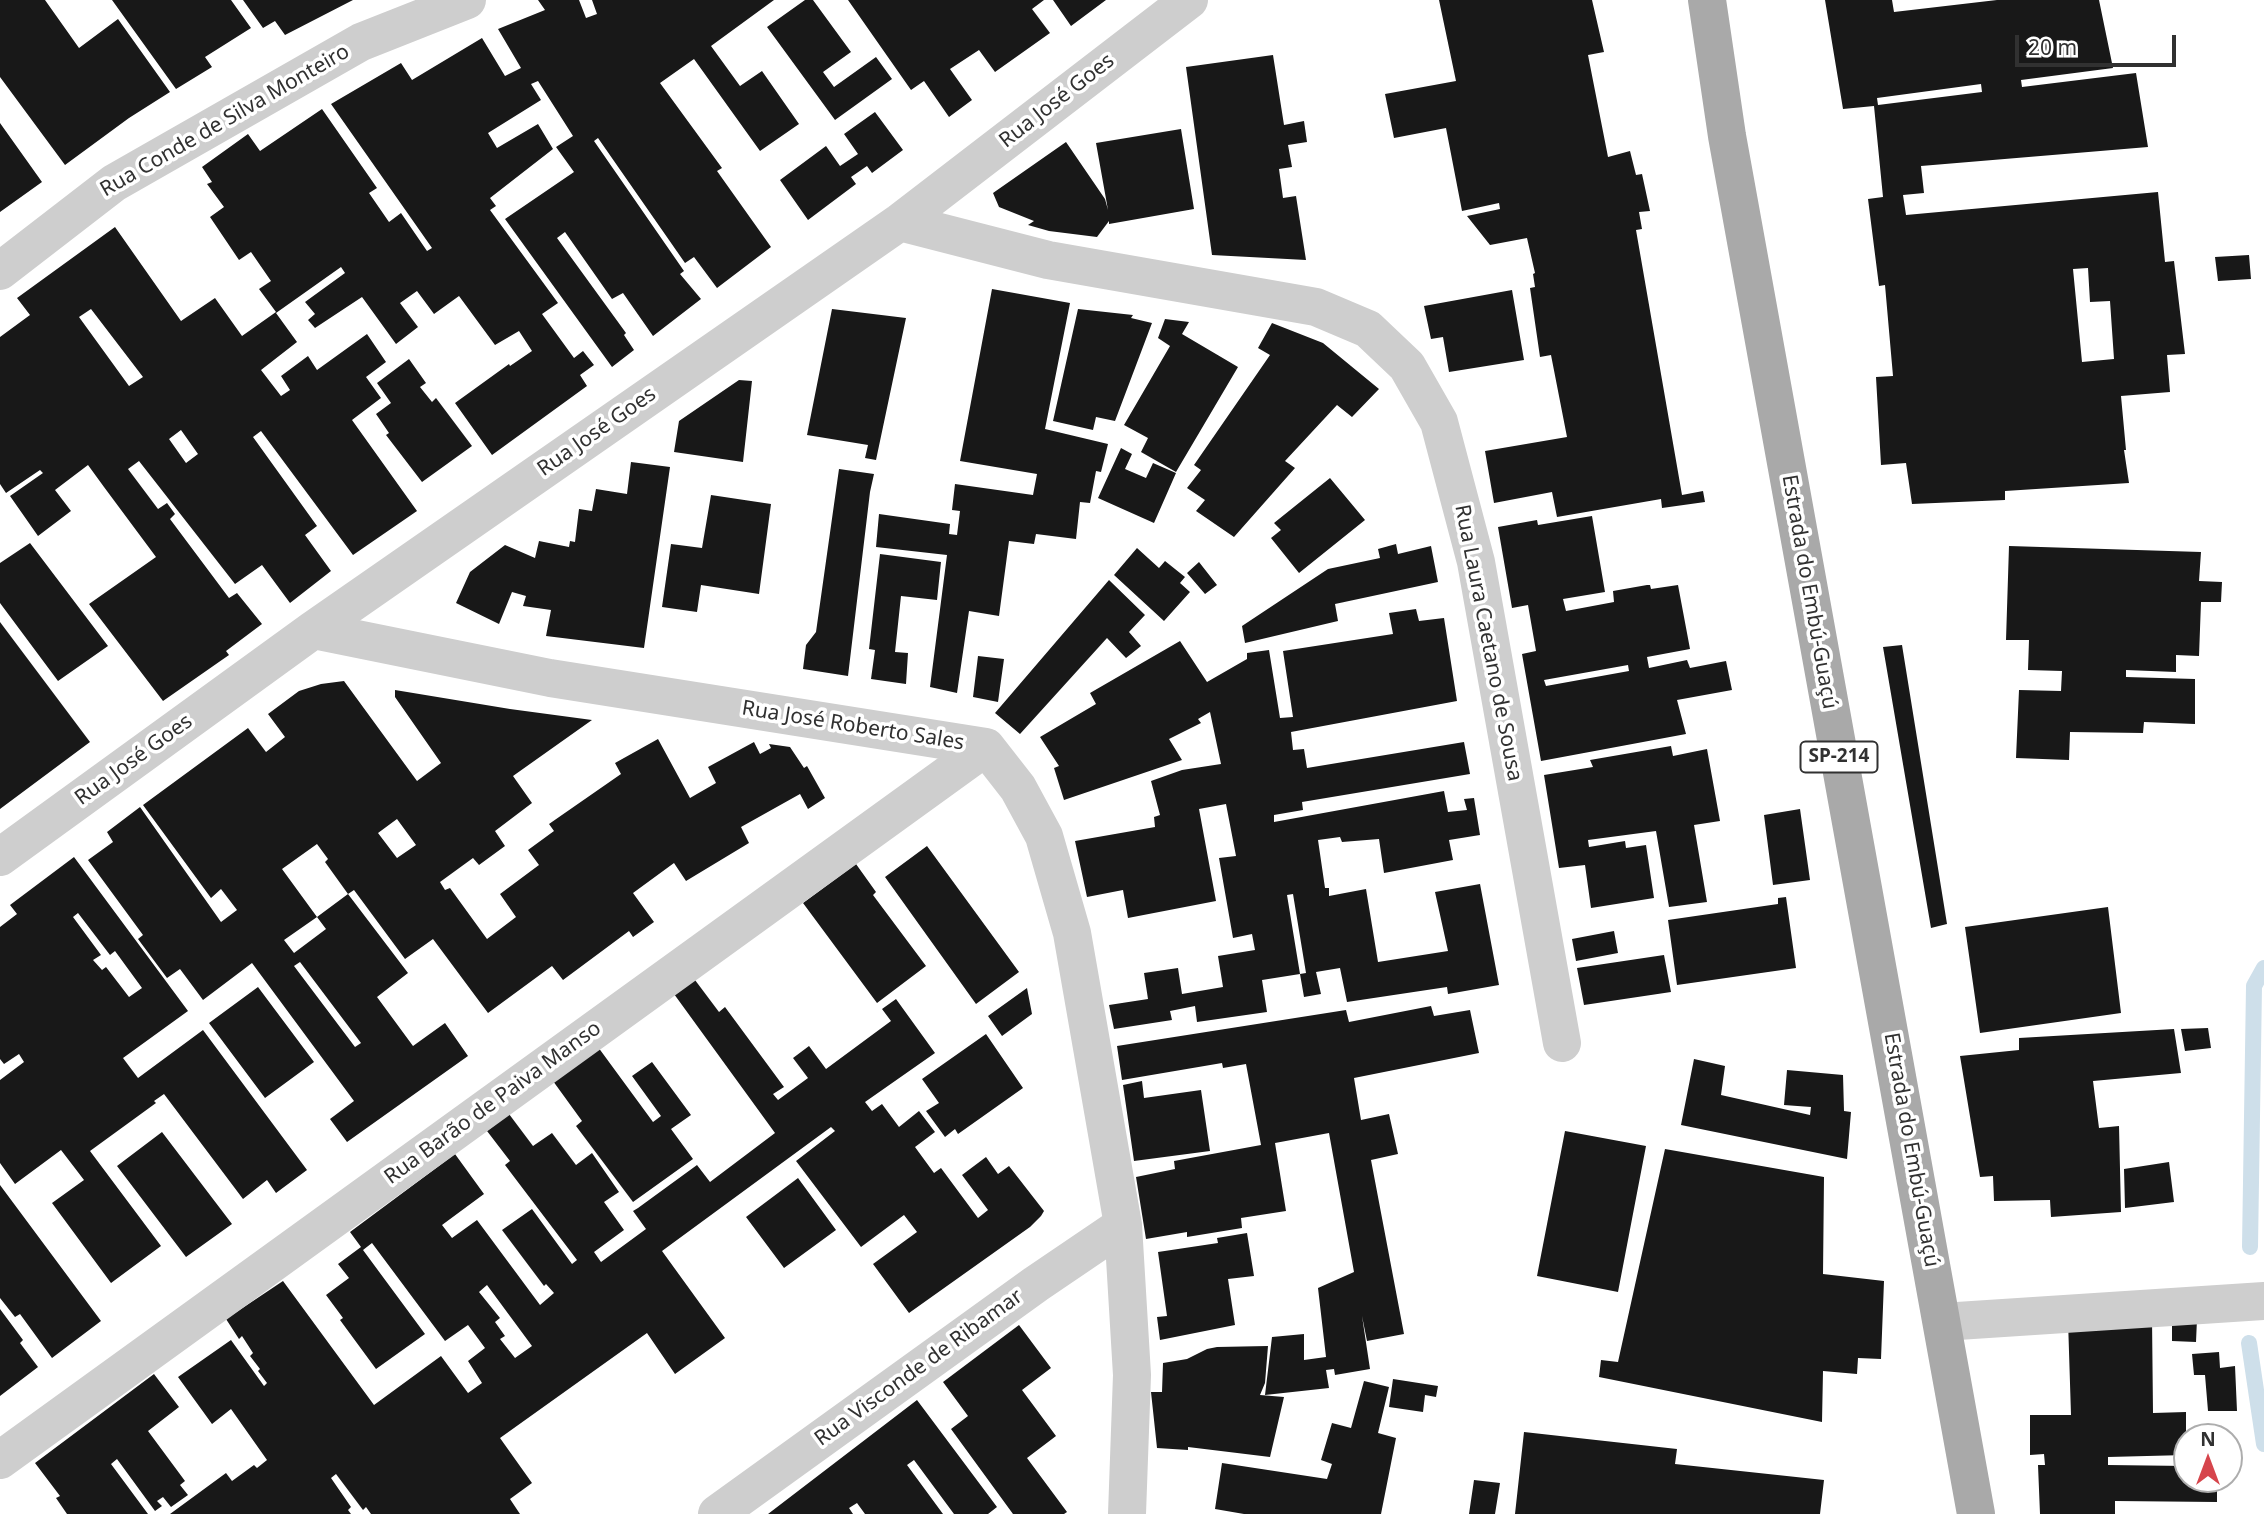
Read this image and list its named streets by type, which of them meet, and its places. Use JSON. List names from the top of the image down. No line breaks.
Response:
{"streets":{"main road":["Estrada do Embú-Guaçú","SP-214"],"street":["Rua José Goes","Rua Conde de Silva Monteiro","Rua Laura Caetano de Sousa","Rua José Roberto Sales","Rua Barão de Paiva Manso","Rua Visconde de Ribamar"]},"crossings":[["Rua José Goes","Rua Laura Caetano de Sousa"],["Rua José Goes","Rua José Roberto Sales"],["Rua José Roberto Sales","Rua Barão de Paiva Manso"],["Rua José Roberto Sales","Rua Visconde de Ribamar"]],"scale_bar":"20 m","north":"top"}
